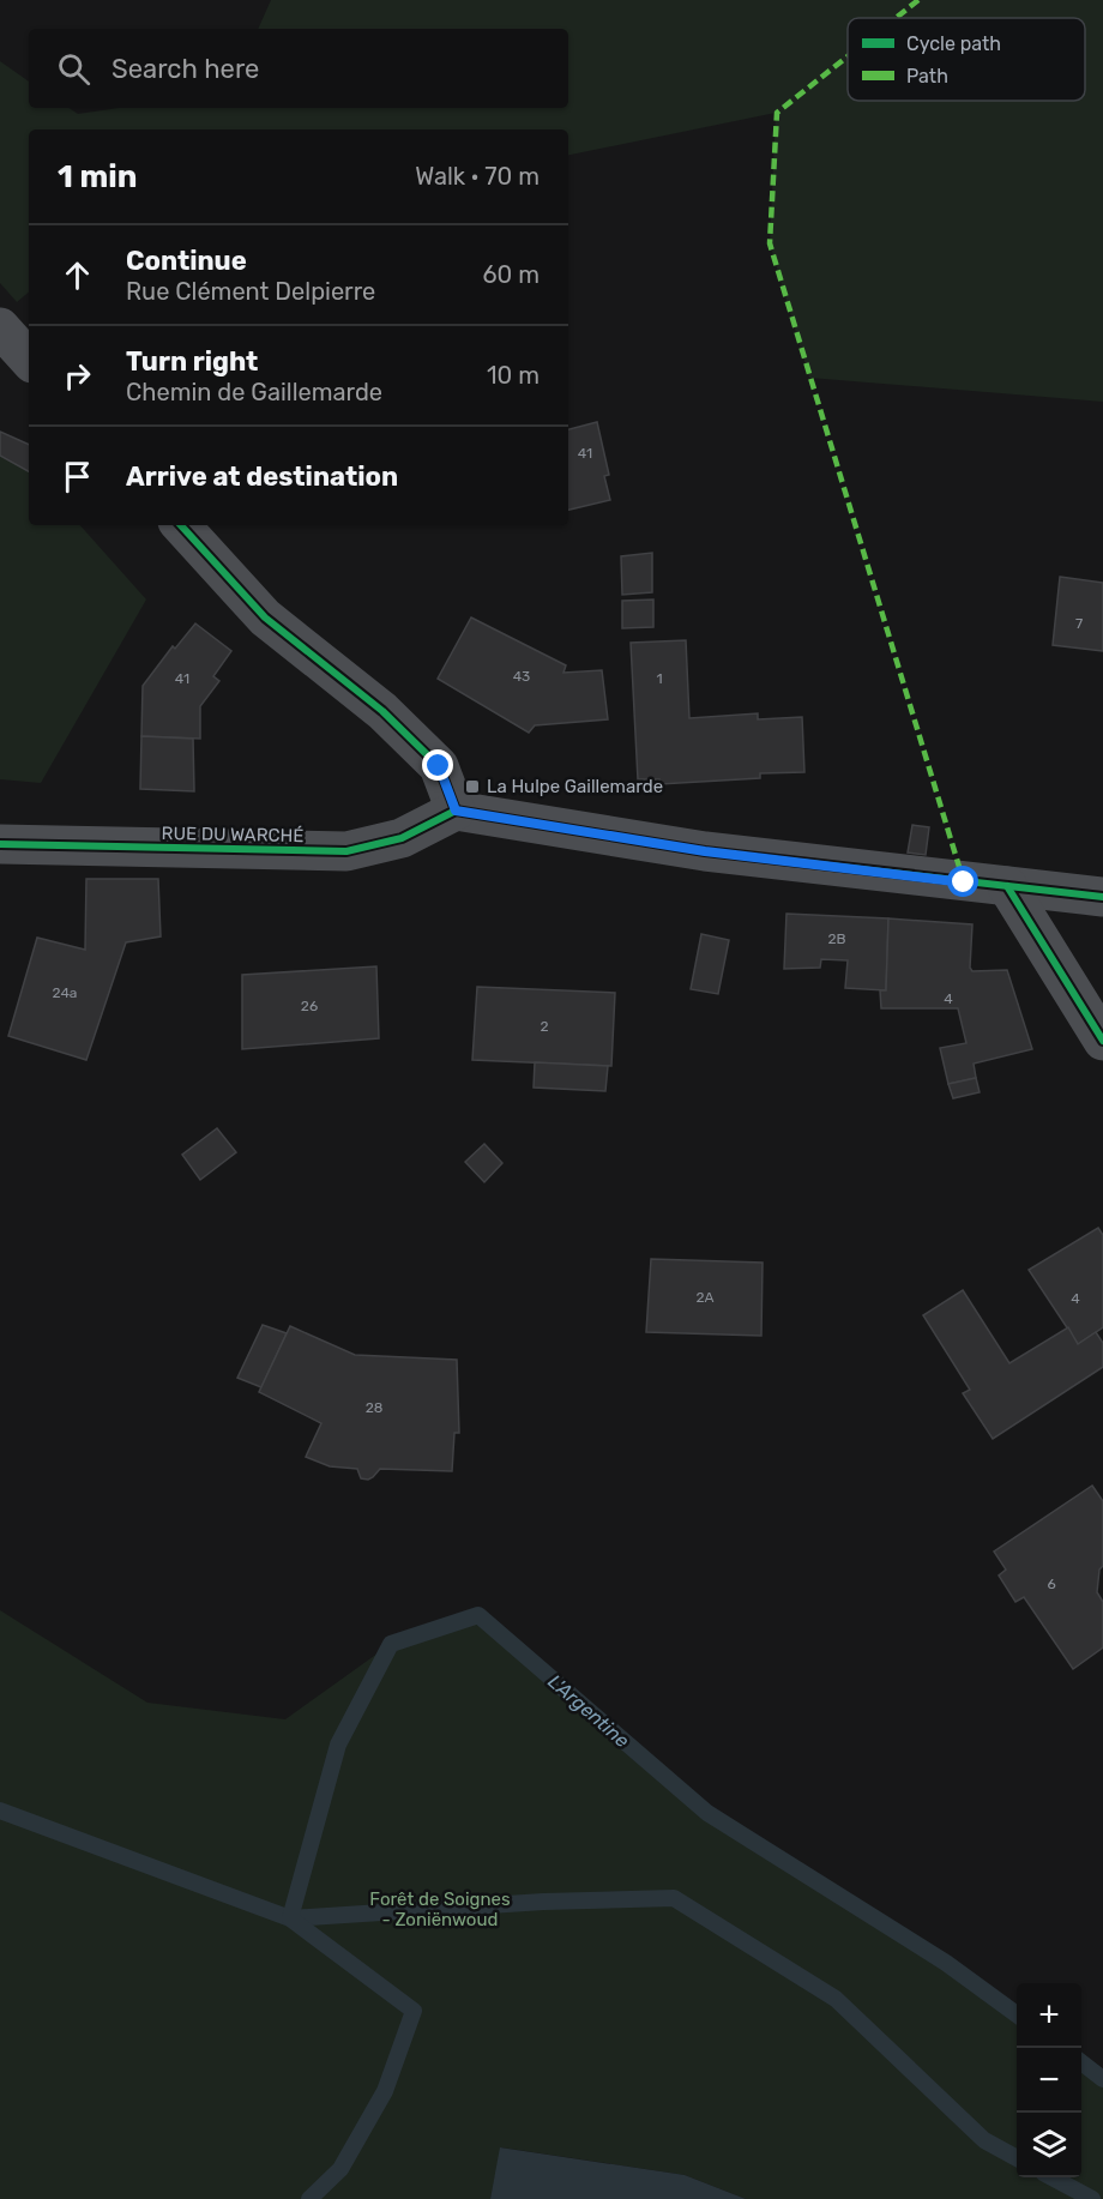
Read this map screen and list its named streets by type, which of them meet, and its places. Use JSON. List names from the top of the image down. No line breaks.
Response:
{"streets":{"street":["RUE DU WARCHÉ"]},"water":["L'Argentine"],"parks":["Forêt de Soignes - Zoniënwoud"],"places":{"transit":["La Hulpe Gaillemarde"]},"house_numbers":["41","7","43","41","1","2B","24a","4","26","2","2A","4","28","6"],"legend":["Cycle path","Path"],"page":{"search":"Search here","heading":["1 min","Walk · 70 m"],"list":[["Continue","Rue Clément Delpierre","60 m"],["Turn right","Chemin de Gaillemarde","10 m"],"Arrive at destination"],"map_buttons":["+","−"]}}
